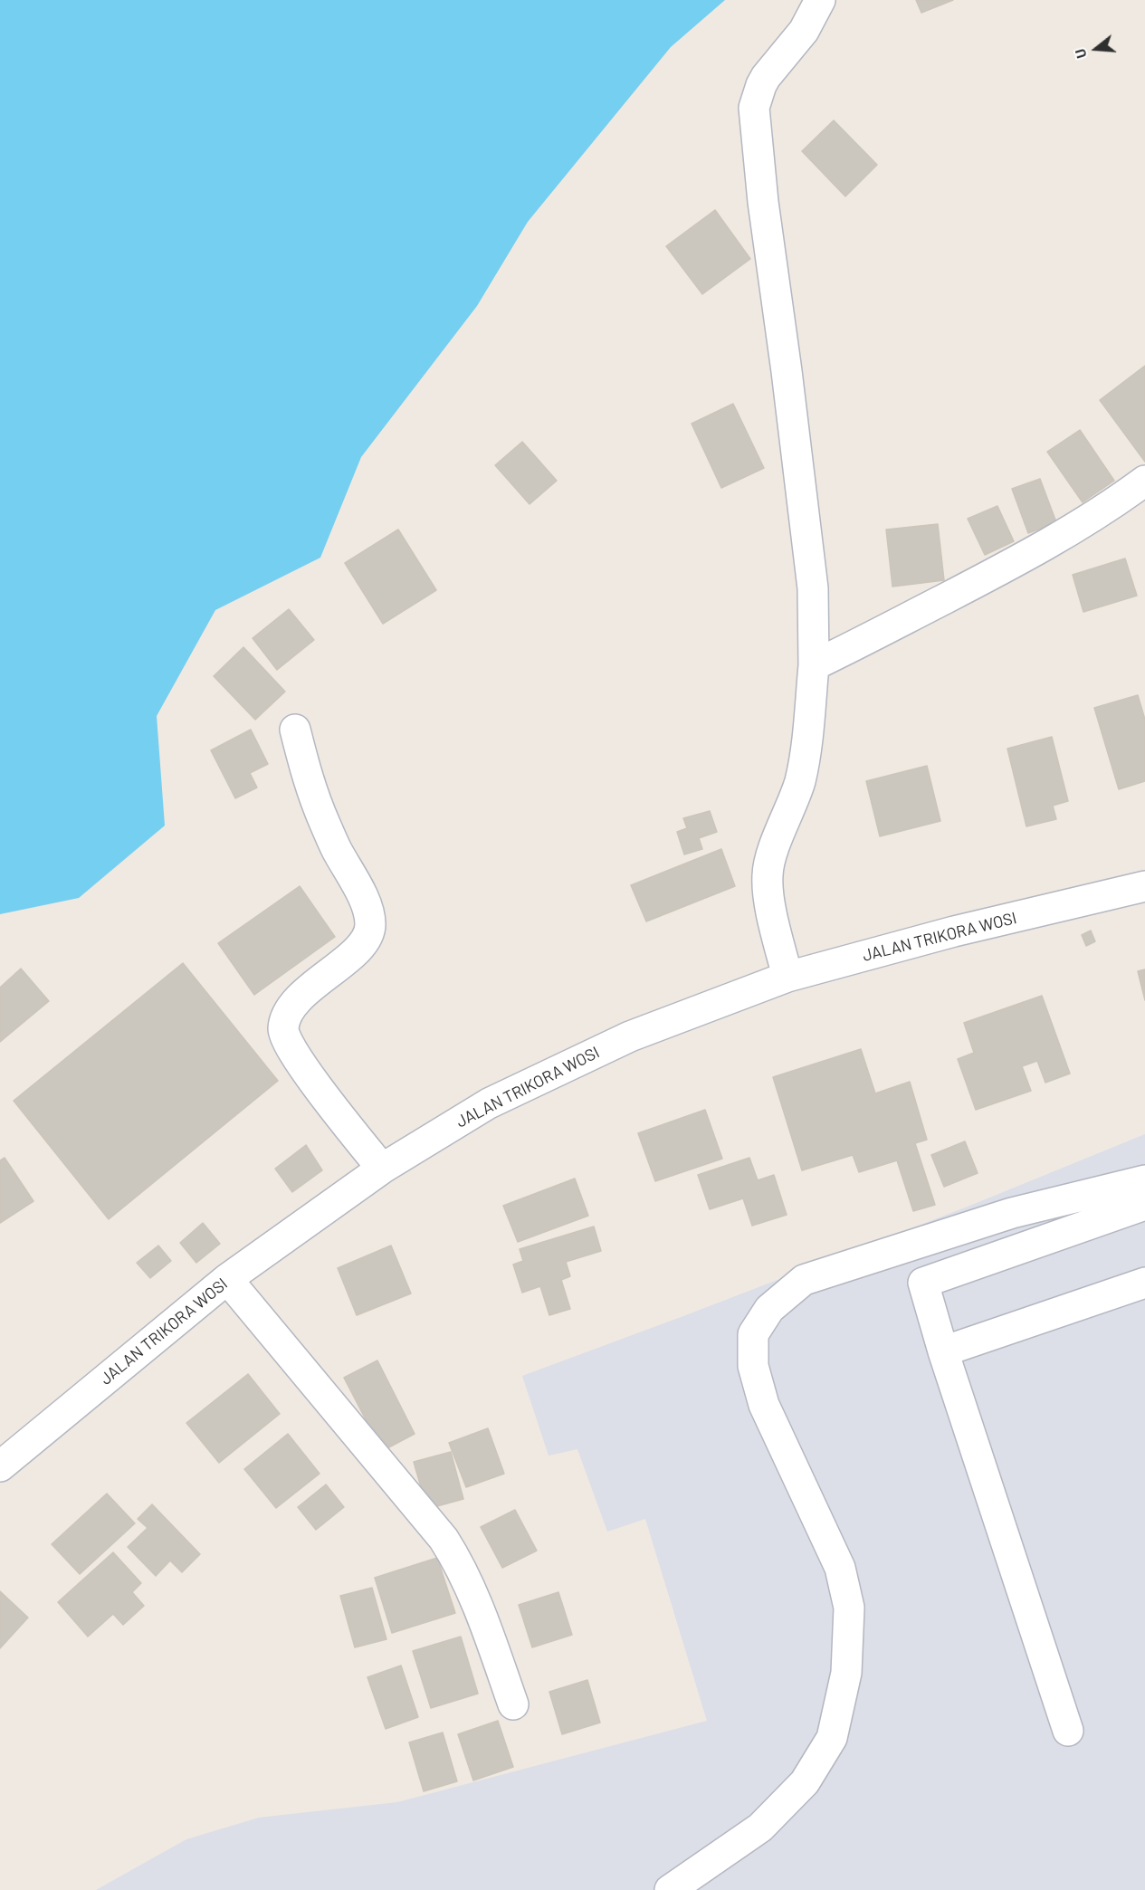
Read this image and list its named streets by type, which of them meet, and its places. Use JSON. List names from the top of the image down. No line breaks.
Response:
{"streets":{"street":["JALAN TRIKORA WOSI"]},"north":"left"}
